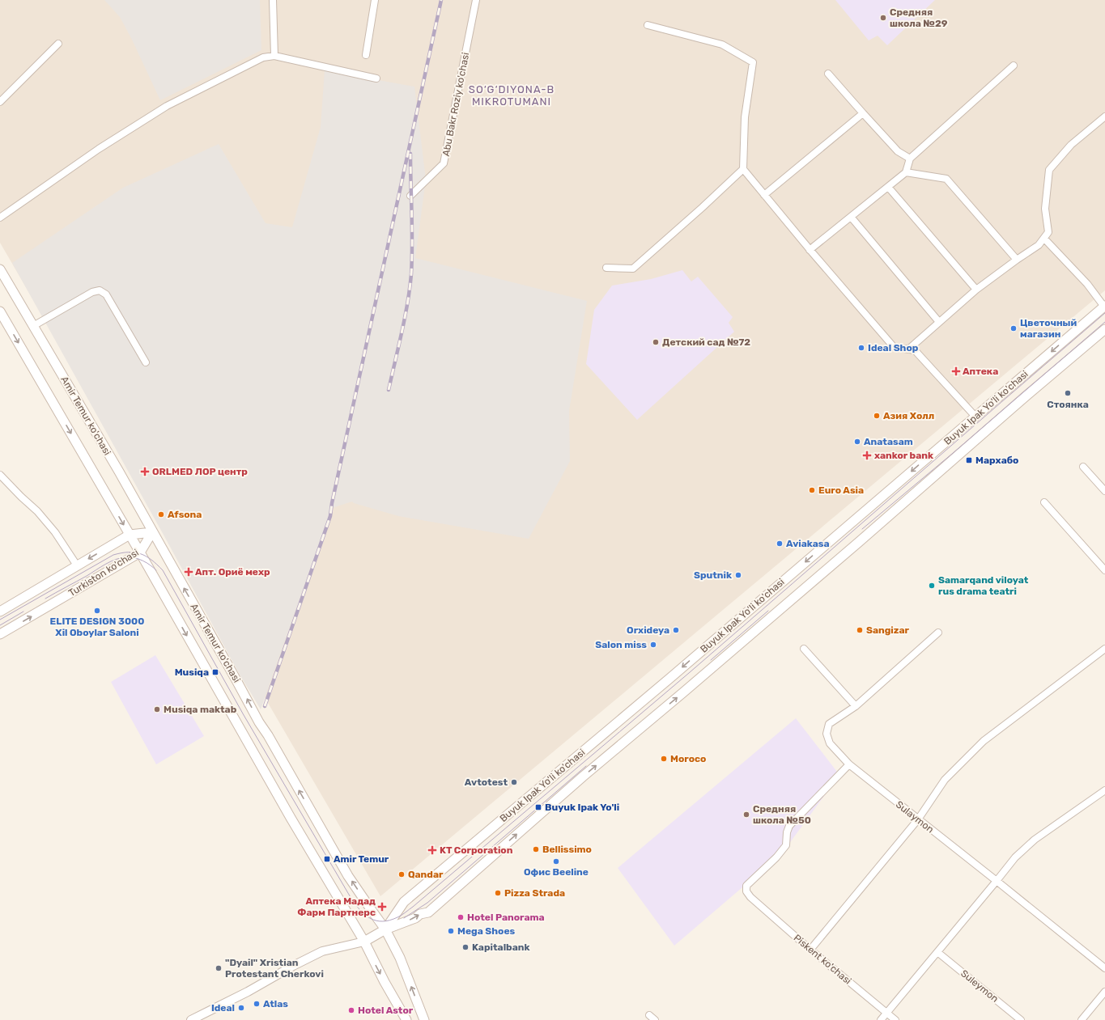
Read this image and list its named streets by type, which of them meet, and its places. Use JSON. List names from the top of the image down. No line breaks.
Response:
{"streets":{"main road":["Buyuk Ipak Yo'li ko'chasi","Amir Temur ko'chasi","Turkiston ko'chasi"],"street":["Abu Bakr Roziy ko'chasi","Sulaymon","Piskent ko'chasi","Suleymon"]},"crossings":[["Buyuk Ipak Yo'li ko'chasi","Amir Temur ko'chasi"],["Amir Temur ko'chasi","Turkiston ko'chasi"],["Sulaymon","Piskent ko'chasi"]],"districts":["SO‘G‘DIYONA-B MIKROTUMANI"],"places":{"other":["Средняя школа №29","Цветочный магазин","Детский сад №72","Ideal Shop","Стоянка","Азия Холл","Anatasam","Euro Asia","Afsona","Aviakasa","Sputnik","Samarqand viloyat rus drama teatri","ELITE DESIGN 3000 Xil Oboylar Saloni","Orxideya","Sangizar","Salon miss","Musiqa maktab","Moroco","Avtotest","Средняя школа №50","Bellissimo","Офис Beeline","Qandar","Pizza Strada","Hotel Panorama","Mega Shoes","Kapitalbank","\"Dyail\" Xristian Protestant Cherkovi","Atlas","Ideal","Hotel Astor"],"health":["Аптека","xankor bank","ORLMED ЛОР центр","Апт. Ориё мехр","KT Corporation","Аптека Мадад Фарм Партнерс"],"transit":["Мархабо","Musiqa","Buyuk Ipak Yo'li","Amir Temur"]}}
